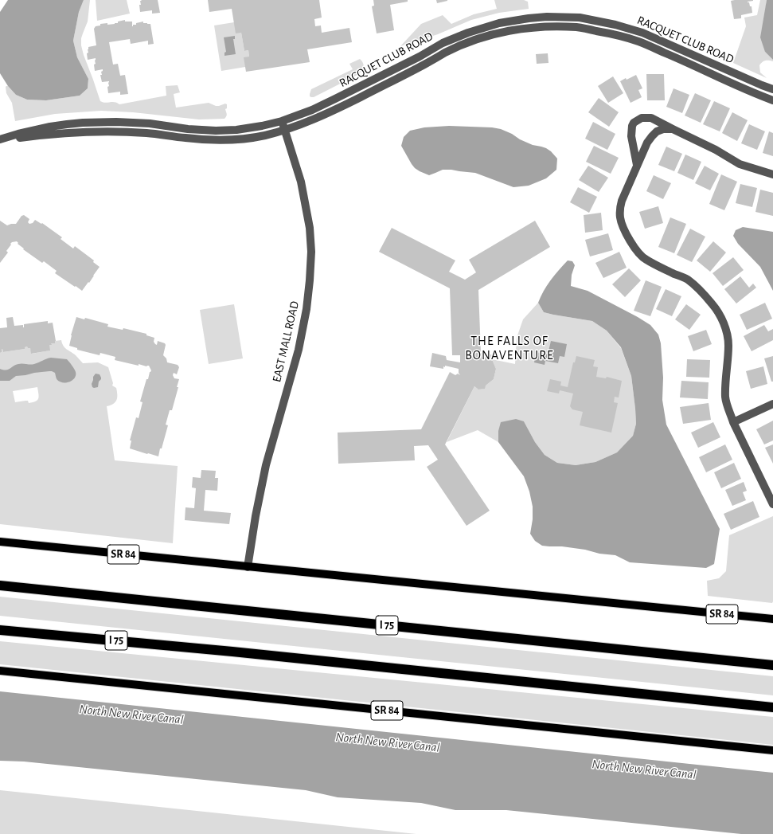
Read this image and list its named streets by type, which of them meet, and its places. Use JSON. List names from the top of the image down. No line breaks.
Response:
{"streets":{"highway":["I 75"],"main road":["SR 84"],"street":["RACQUET CLUB ROAD","EAST MALL ROAD"]},"crossings":[["RACQUET CLUB ROAD","EAST MALL ROAD"],["EAST MALL ROAD","SR 84"]],"districts":["THE FALLS OF BONAVENTURE"],"water":["North New River Canal"]}
